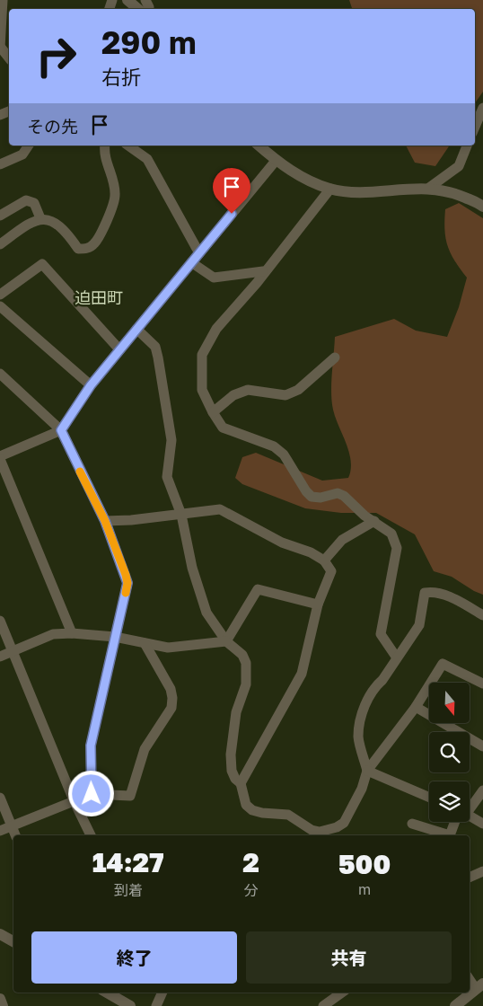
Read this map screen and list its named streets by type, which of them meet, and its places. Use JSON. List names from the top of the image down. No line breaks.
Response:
{"districts":["迫田町"],"north":"bottom","page":{"turn":["290 m","右折"],"then":"その先","eta":["14:27","到着","2","分","500","m"],"buttons":["終了","共有"]}}
